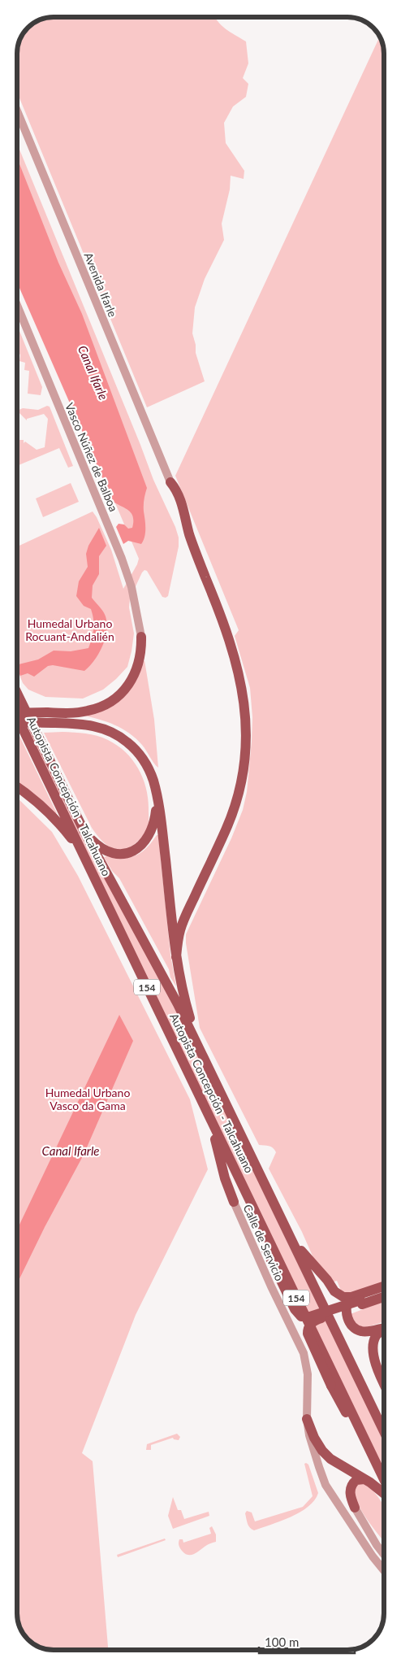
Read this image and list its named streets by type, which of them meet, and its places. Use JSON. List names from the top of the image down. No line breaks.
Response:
{"streets":{"main road":["Autopista Concepción - Talcahuano","154"],"street":["Avenida Ifarle","Vasco Núñez de Balboa","Calle de Servicio"]},"water":["Canal Ifarle"],"parks":["Humedal Urbano Rocuant-Andalién","Humedal Urbano Vasco da Gama"],"scale_bar":"100 m"}
